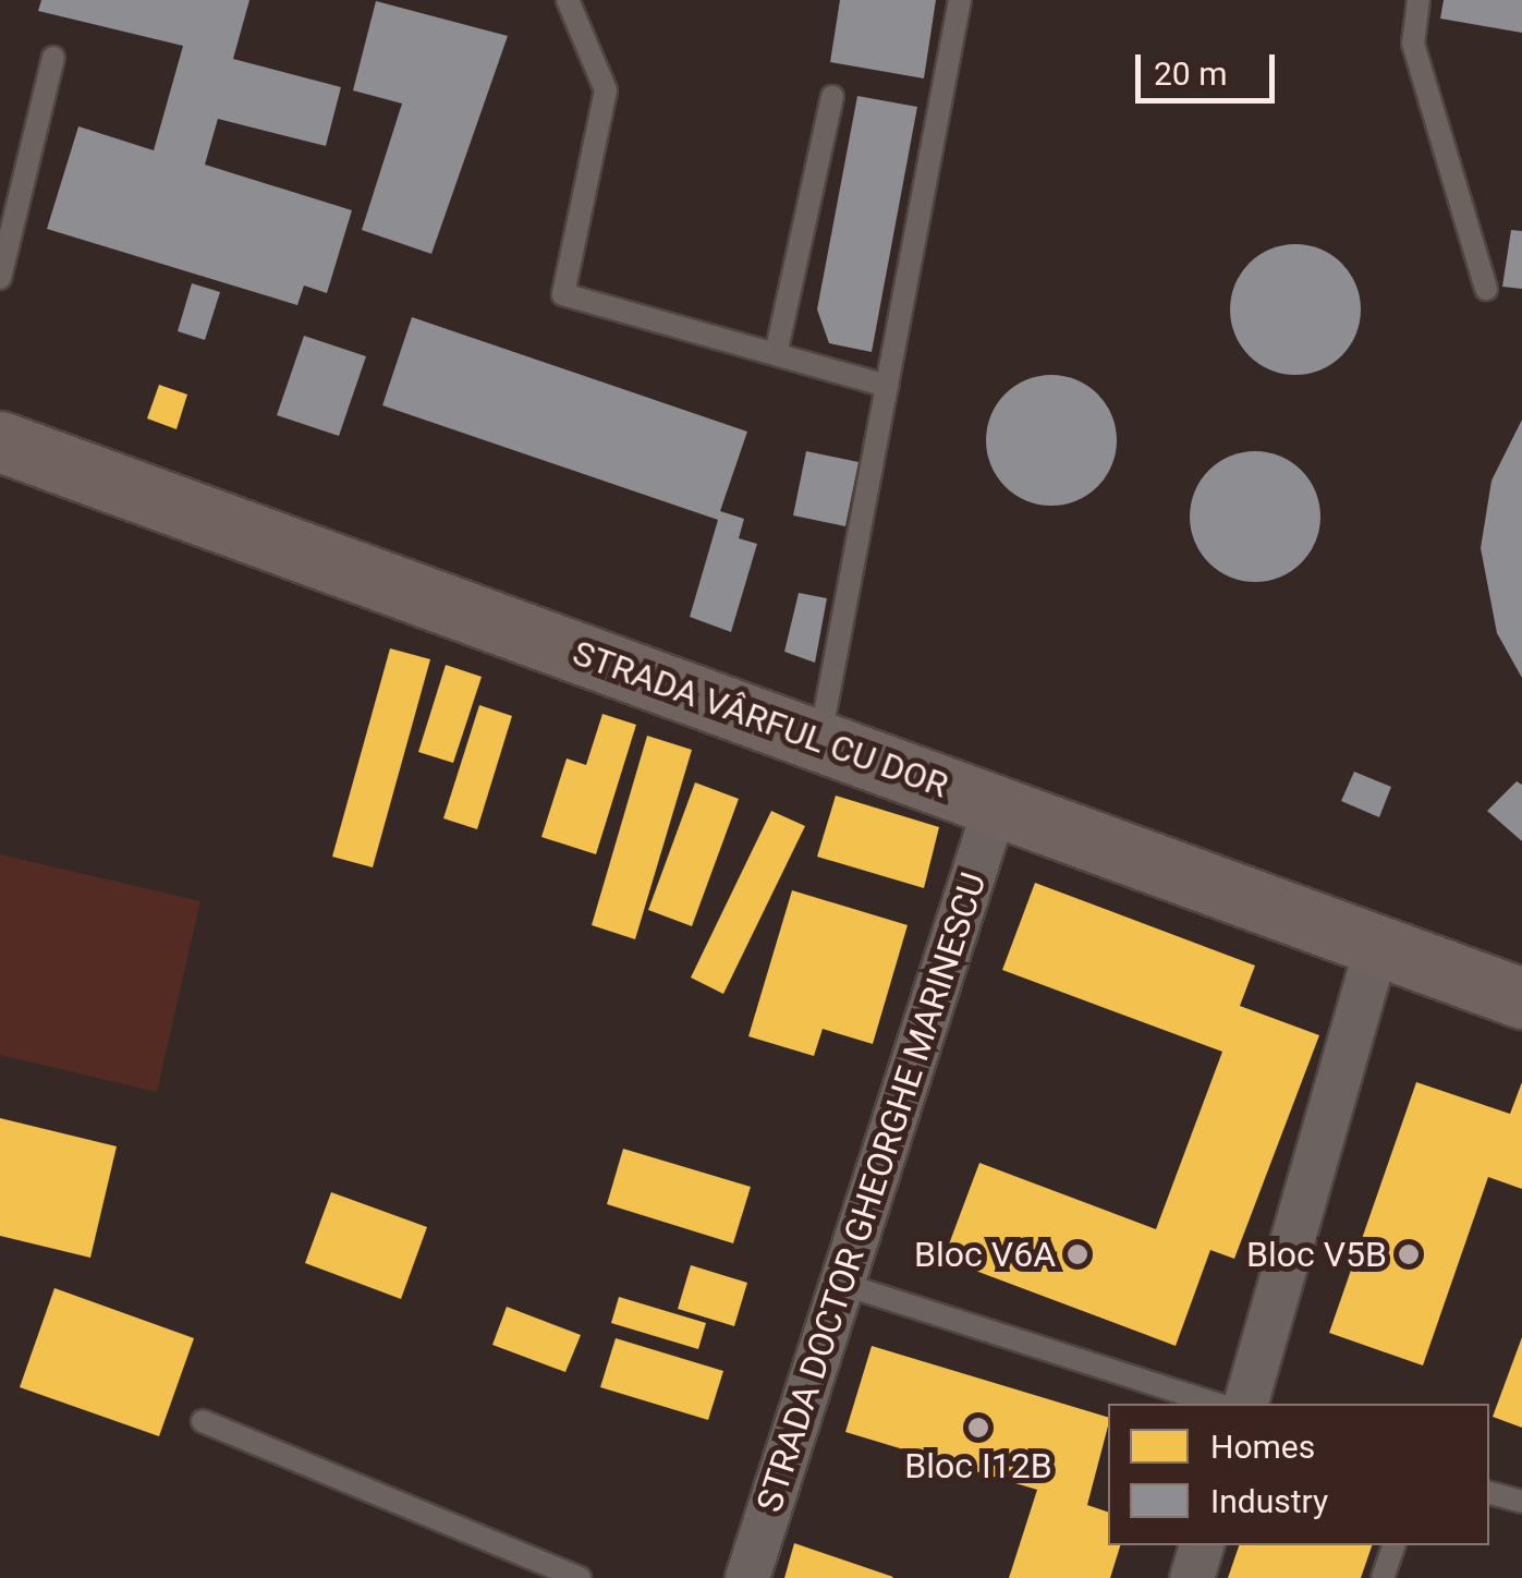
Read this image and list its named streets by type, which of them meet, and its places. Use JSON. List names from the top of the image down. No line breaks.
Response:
{"streets":{"street":["STRADA VÂRFUL CU DOR","STRADA DOCTOR GHEORGHE MARINESCU"]},"crossings":[["STRADA VÂRFUL CU DOR","STRADA DOCTOR GHEORGHE MARINESCU"]],"places":["Bloc V6A","Bloc V5B","Bloc I12B"],"legend":["Homes","Industry"],"scale_bar":"20 m"}
